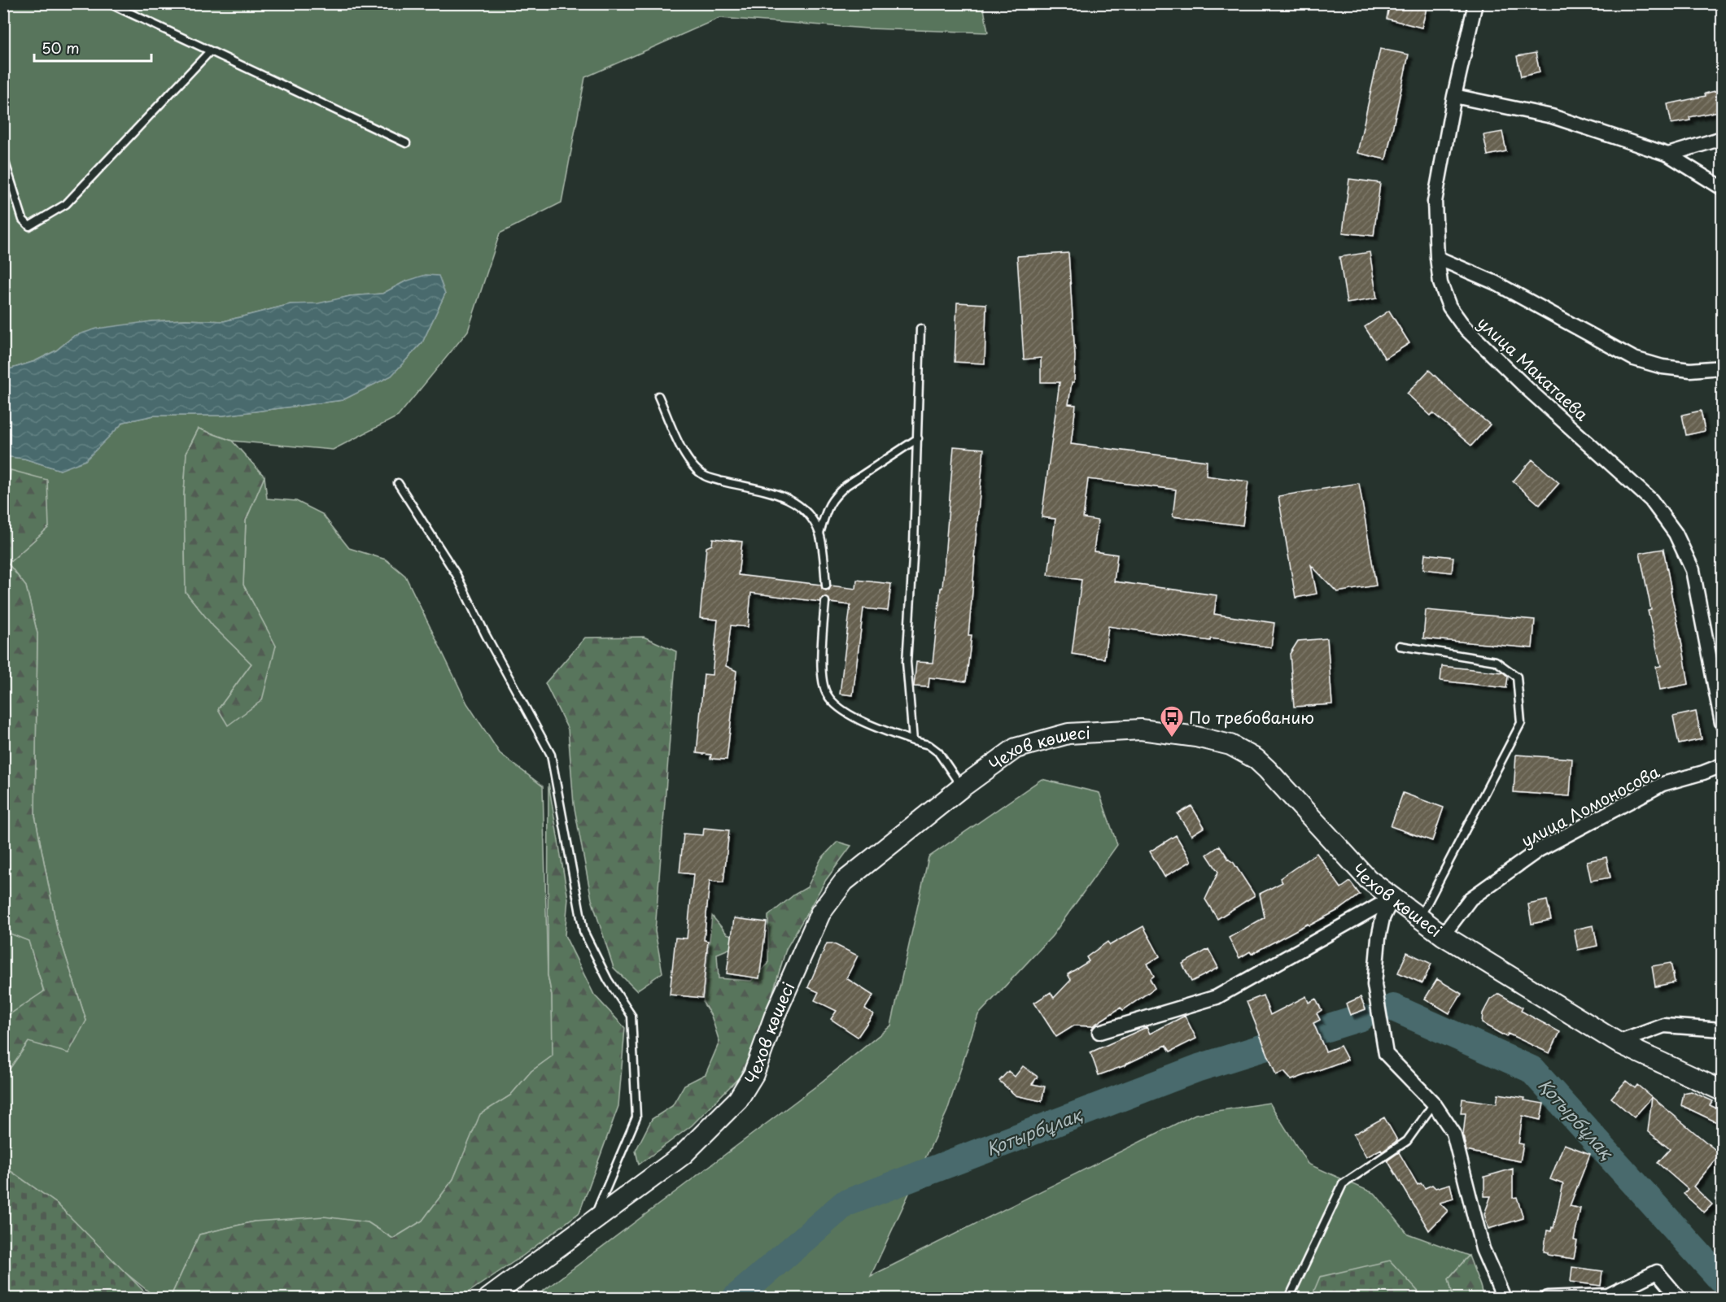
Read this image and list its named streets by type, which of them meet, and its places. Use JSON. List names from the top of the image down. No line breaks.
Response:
{"streets":{"main road":["Чехов көшесі"],"street":["улица Макатаева","улица Ломоносова"]},"crossings":[["Чехов көшесі","улица Ломоносова"]],"water":["Қотырбұлақ"],"places":{"bus stop":["По требованию"]},"scale_bar":"50 m"}
